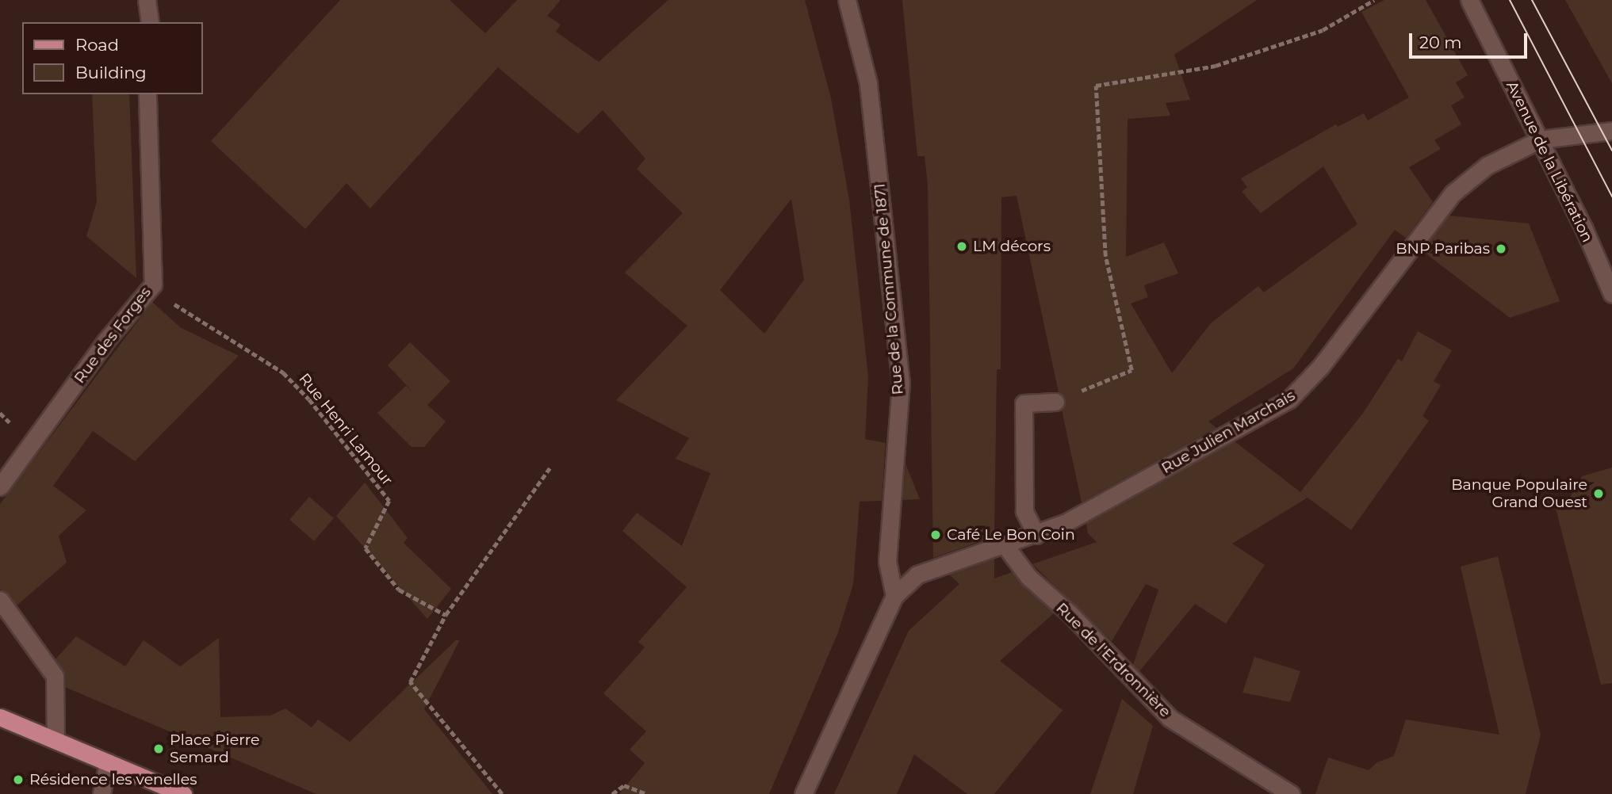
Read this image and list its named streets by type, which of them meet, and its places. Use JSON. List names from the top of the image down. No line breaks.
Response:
{"streets":{"street":["Avenue de la Libération","Rue de la Commune de 1871","Rue des Forges","Rue Julien Marchais","Rue de l'Erdronnière"],"path":["Rue Henri Lamour"]},"crossings":[["Avenue de la Libération","Rue Julien Marchais"],["Rue de la Commune de 1871","Rue Julien Marchais"],["Rue des Forges","Rue Henri Lamour"],["Rue Julien Marchais","Rue de l'Erdronnière"]],"places":["LM décors","BNP Paribas","Banque Populaire Grand Ouest","Café Le Bon Coin","Place Pierre Semard","Résidence les venelles"],"legend":["Road","Building"],"scale_bar":"20 m"}
